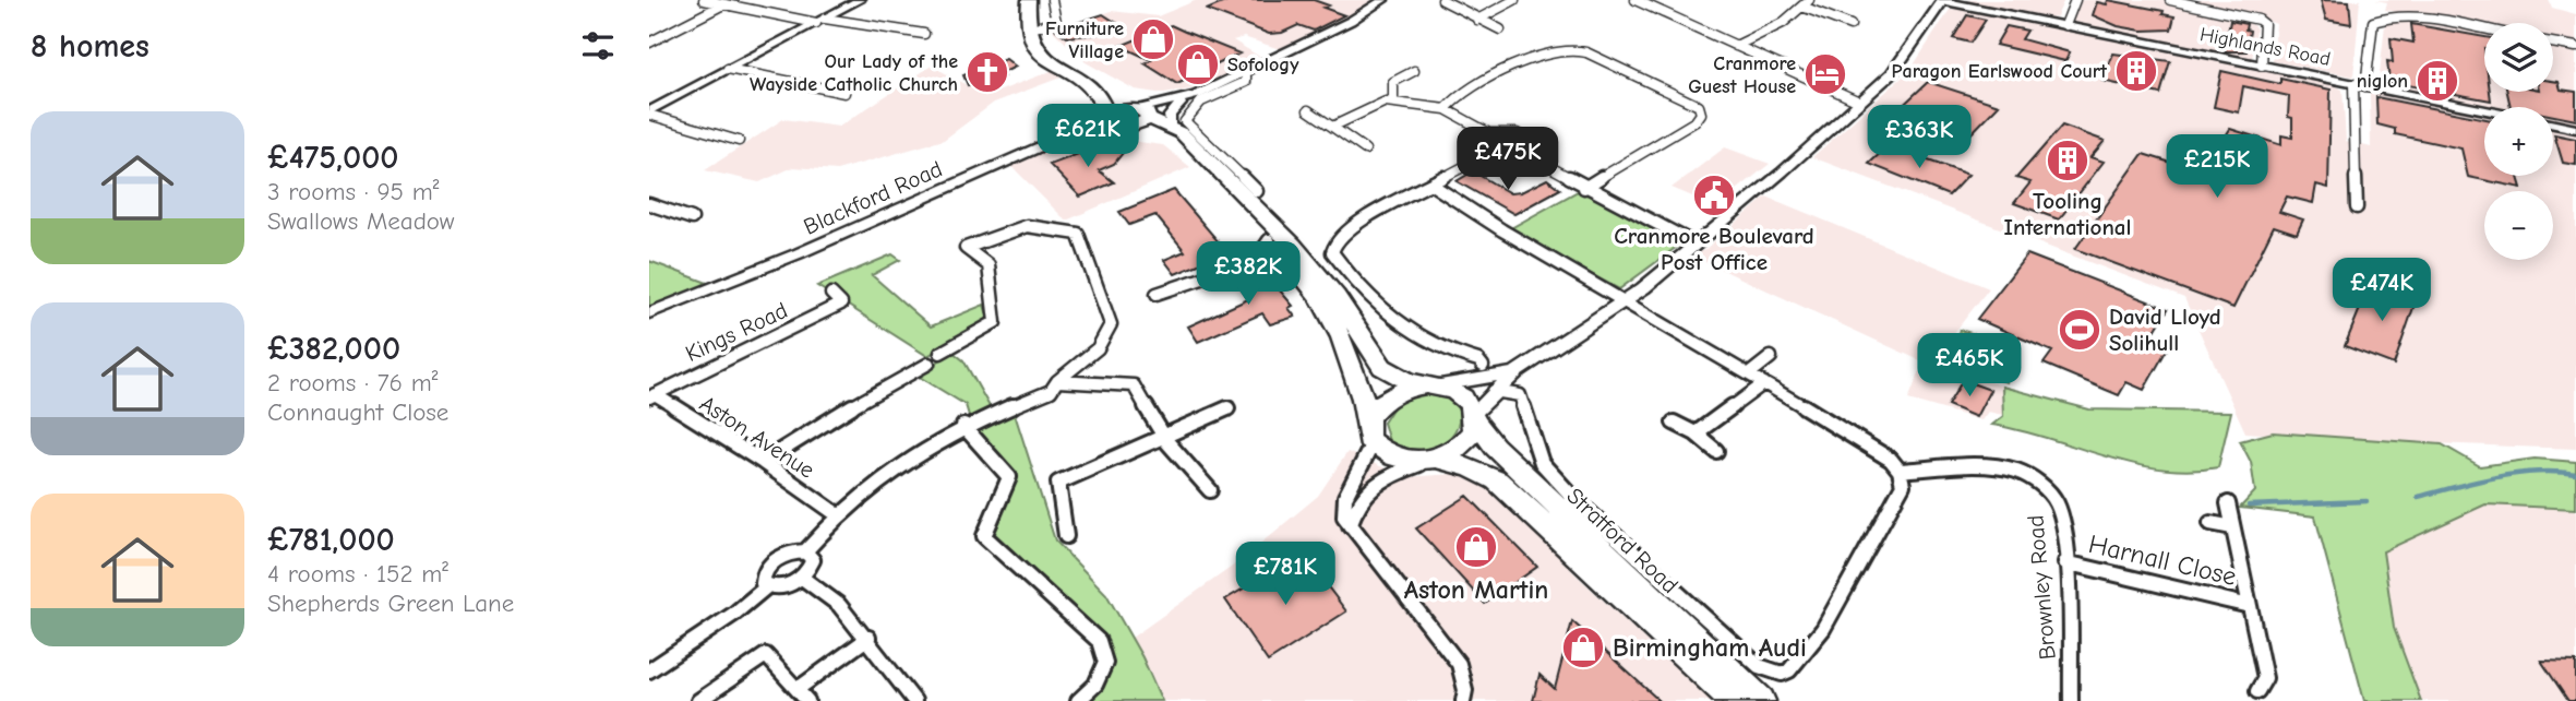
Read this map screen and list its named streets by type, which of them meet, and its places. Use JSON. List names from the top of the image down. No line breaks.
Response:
{"streets":{"highway":["Stratford Road"],"street":["Highlands Road","Blackford Road","Kings Road","Aston Avenue","Harnall Close","Brownley Road"]},"crossings":[["Kings Road","Aston Avenue"],["Stratford Road","Brownley Road"],["Harnall Close","Brownley Road"]],"places":{"shop":["Furniture Village","Sofology","Aston Martin","Birmingham Audi"],"building":["Paragon Earlswood Court","niglon","Tooling International"],"church":["Our Lady of the Wayside Catholic Church"],"hotel":["Cranmore Guest House"],"public building":["Cranmore Boulevard Post Office"],"sports":["David Lloyd Solihull"]},"page":{"heading":"8 homes","map_buttons":["+","−"],"list":[{"name":"£475,000","note":"3 rooms · 95 m² · Swallows Meadow"},{"name":"£382,000","note":"2 rooms · 76 m² · Connaught Close"},{"name":"£781,000","note":"4 rooms · 152 m² · Shepherds Green Lane"}],"price":["£621K","£363K","£475K","£215K","£382K","£474K","£465K","£781K"]}}
